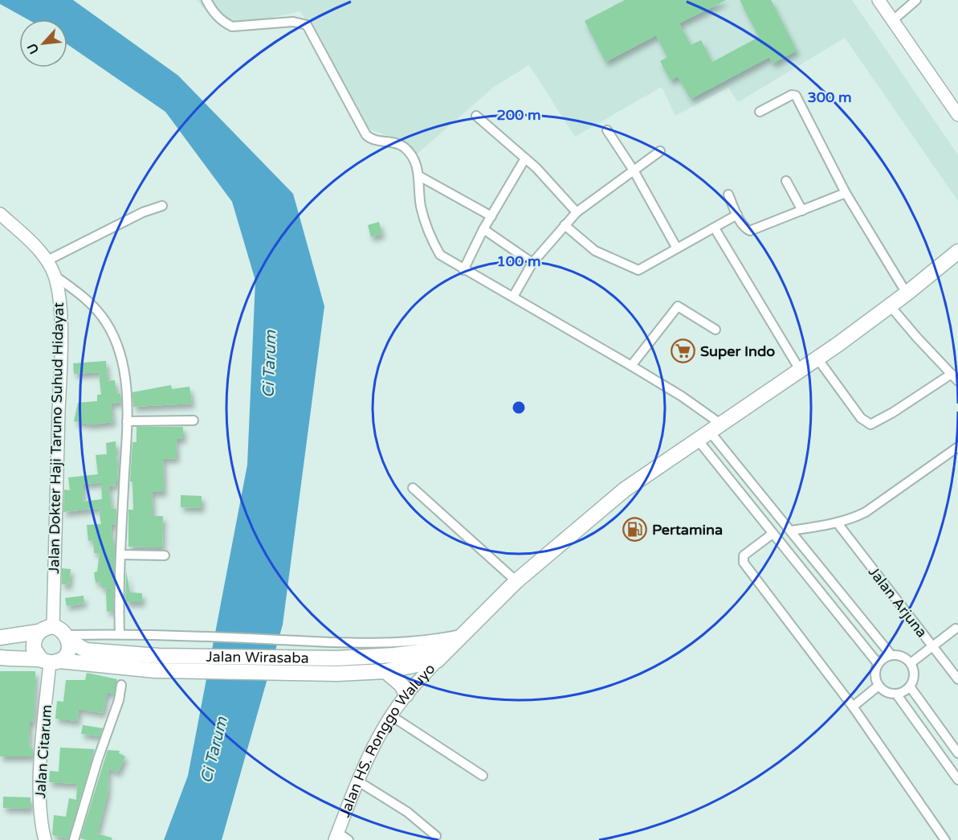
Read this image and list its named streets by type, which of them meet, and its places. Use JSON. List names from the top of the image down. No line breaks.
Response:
{"streets":{"main road":["Jalan Wirasaba","Jalan HS. Ronggo Waluyo"],"street":["Jalan Dokter Haji Taruno Suhud Hidayat","Jalan Arjuna","Jalan Citarum"]},"crossings":[["Jalan Dokter Haji Taruno Suhud Hidayat","Jalan Wirasaba"],["Jalan Dokter Haji Taruno Suhud Hidayat","Jalan Citarum"],["Jalan Wirasaba","Jalan HS. Ronggo Waluyo"],["Jalan Wirasaba","Jalan Citarum"]],"water":["Ci Tarum"],"places":{"supermarket":["Super Indo"],"fuel station":["Pertamina"]},"north":"bottom left","rings":["300 m","200 m","100 m"]}
